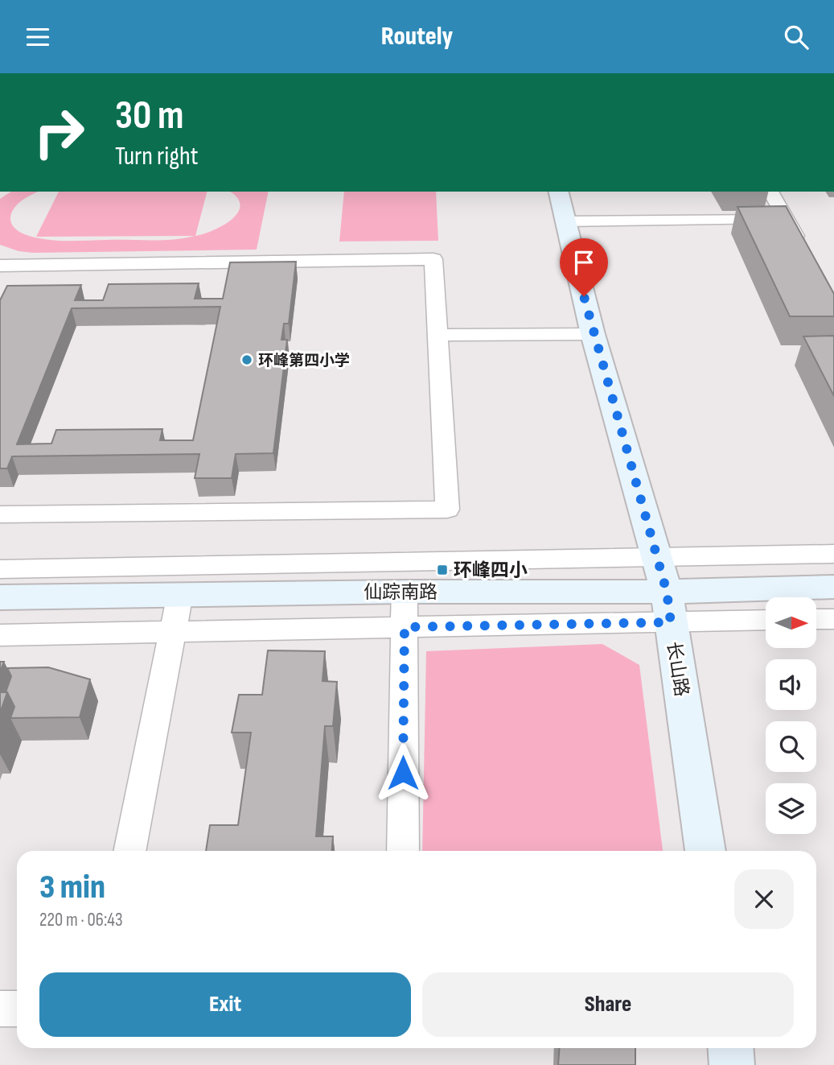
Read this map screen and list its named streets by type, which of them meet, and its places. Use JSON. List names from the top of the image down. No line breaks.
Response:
{"streets":{"street":["仙踪南路","长山路"]},"crossings":[["仙踪南路","长山路"]],"places":{"other":["环峰第四小学"],"transit":["环峰四小"]},"north":"right","page":{"header":"Routely","turn":["30 m","Turn right"],"heading":["3 min","220 m · 06:43"],"buttons":["Exit","Share"]}}
